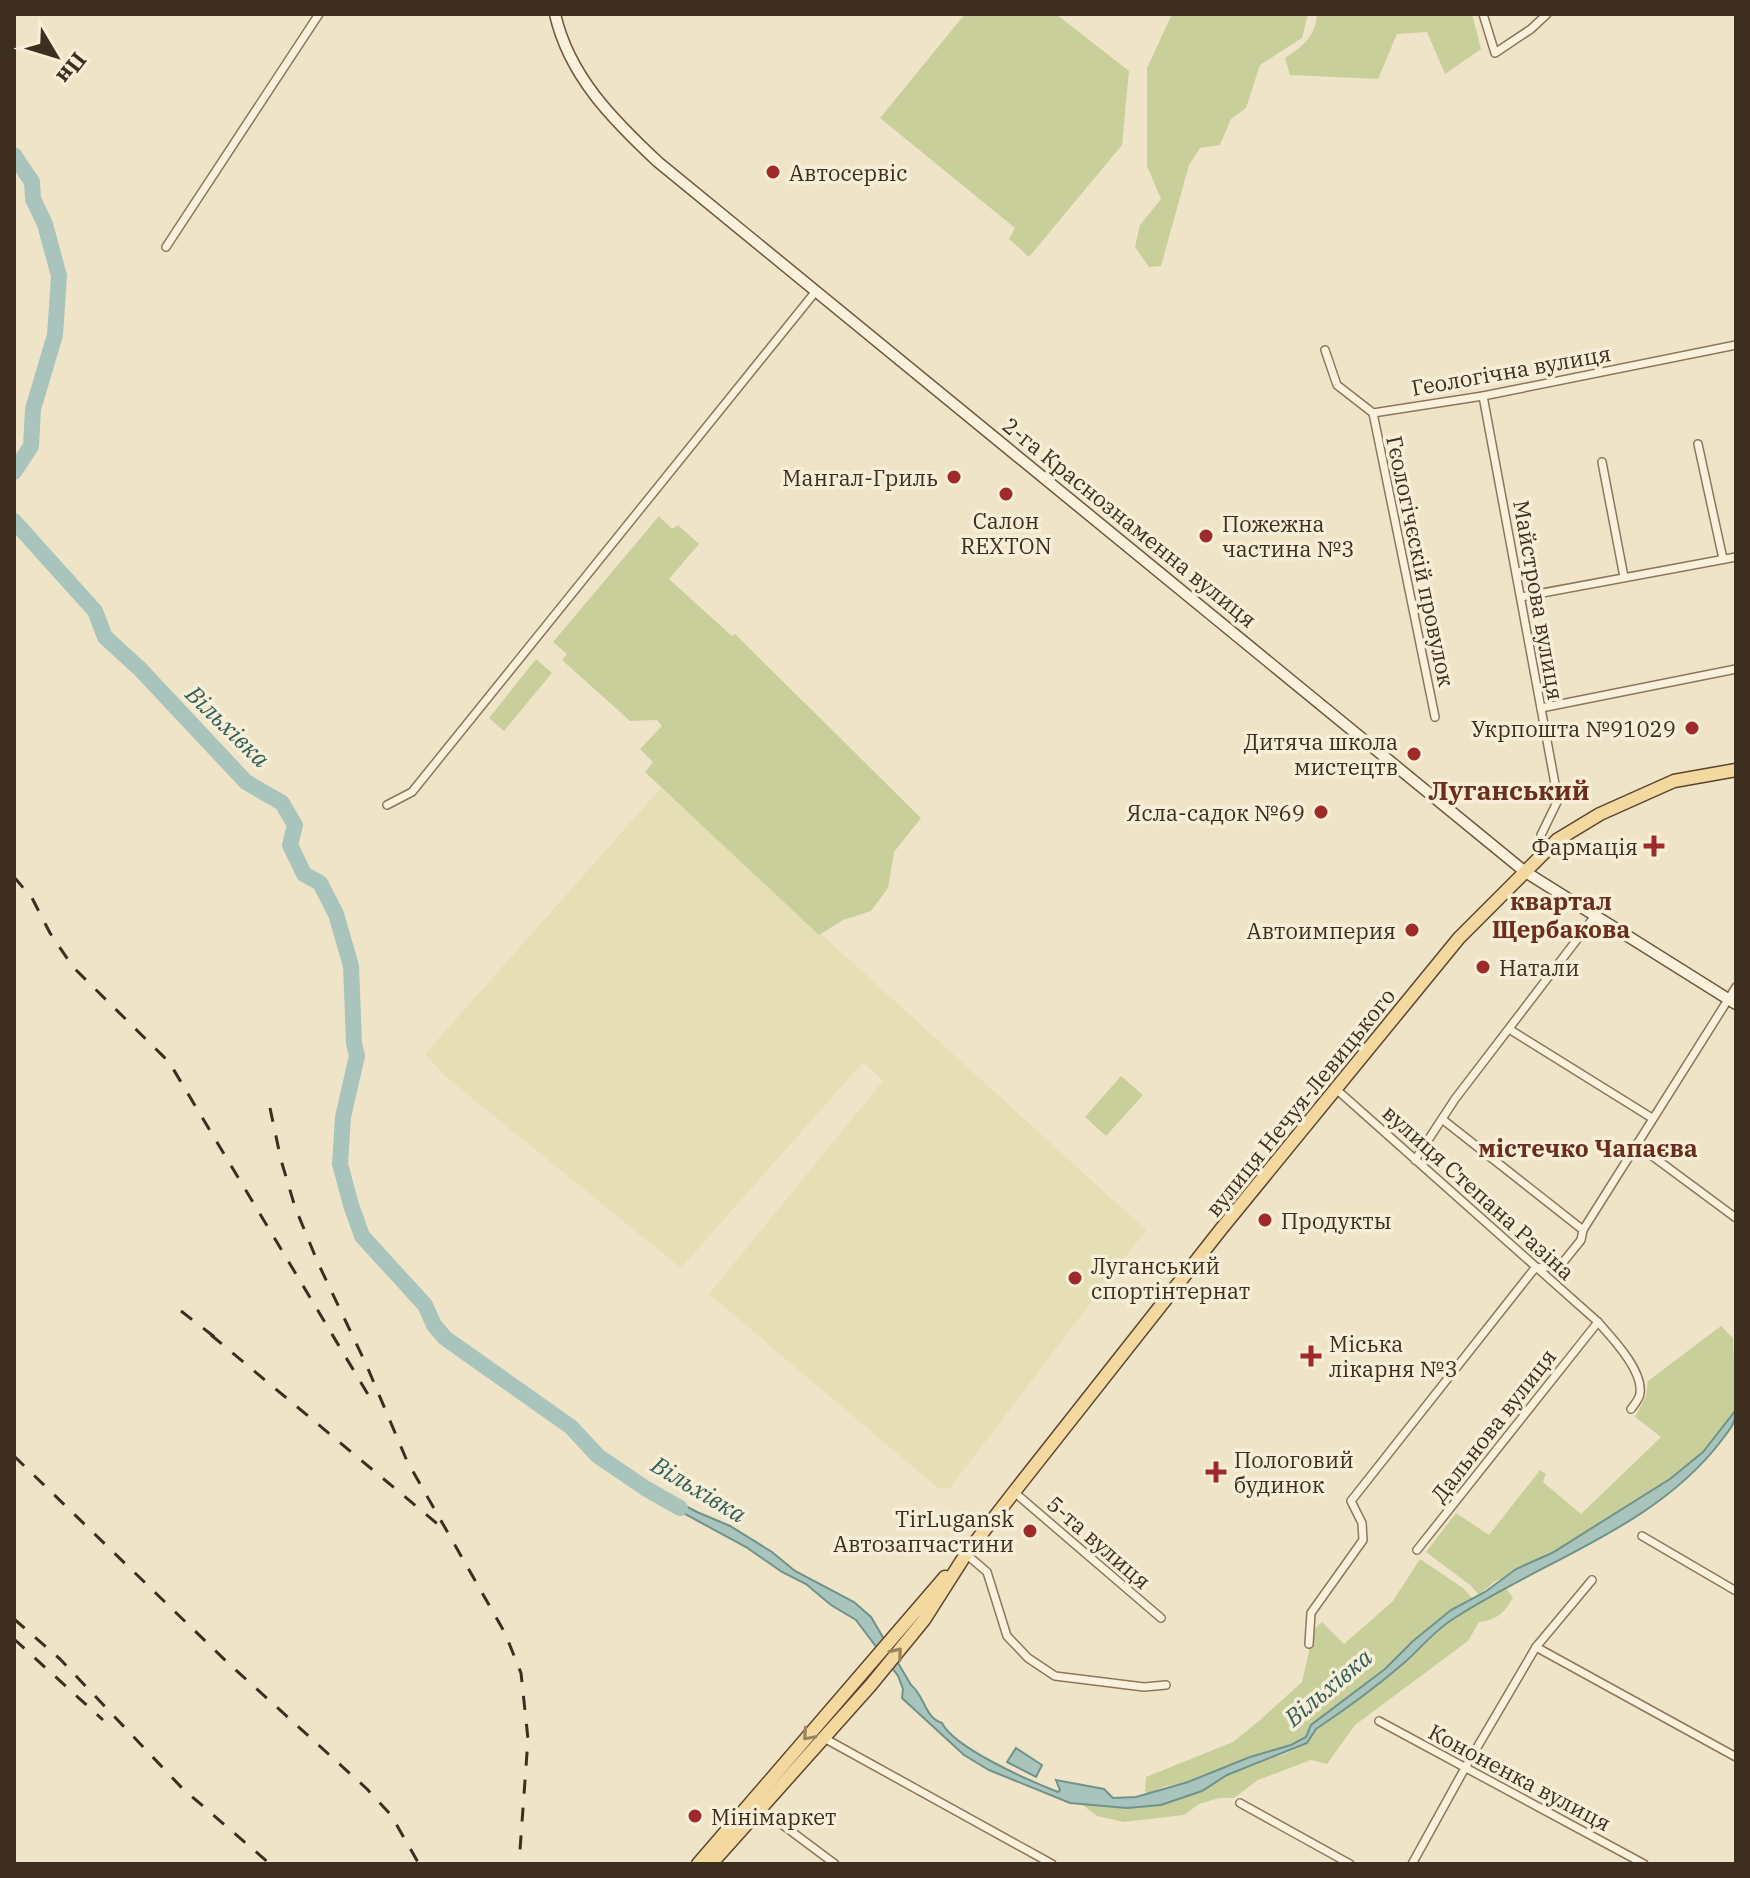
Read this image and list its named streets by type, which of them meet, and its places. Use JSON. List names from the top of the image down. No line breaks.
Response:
{"streets":{"main road":["вулиця Нечуя-Левицького"],"street":["Геологічна вулиця","2-га Краснознаменна вулиця","Гєологічєскій провулок","Майстрова вулиця","вулиця Степана Разіна","Дальнова вулиця","5-та вулиця","Кононенка вулиця"]},"crossings":[["Геологічна вулиця","Гєологічєскій провулок"],["Геологічна вулиця","Майстрова вулиця"],["2-га Краснознаменна вулиця","вулиця Нечуя-Левицького"],["Майстрова вулиця","вулиця Нечуя-Левицького"],["вулиця Нечуя-Левицького","вулиця Степана Разіна"],["вулиця Нечуя-Левицького","5-та вулиця"],["вулиця Степана Разіна","Дальнова вулиця"]],"districts":["Луганський","квартал Щербакова","містечко Чапаєва"],"water":["Вільхівка"],"places":{"other":["Автосервіс","Мангал-Гриль","Салон REXTON","Пожежна частина №3","Укрпошта №91029","Дитяча школа мистецтв","Ясла-садок №69","Автоимперия","Натали","Продукты","Луганський спортінтернат","TirLugansk Автозапчастини","Мінімаркет"],"health":["Фармація","Міська лікарня №3","Пологовий будинок"]},"north":"bottom right"}
